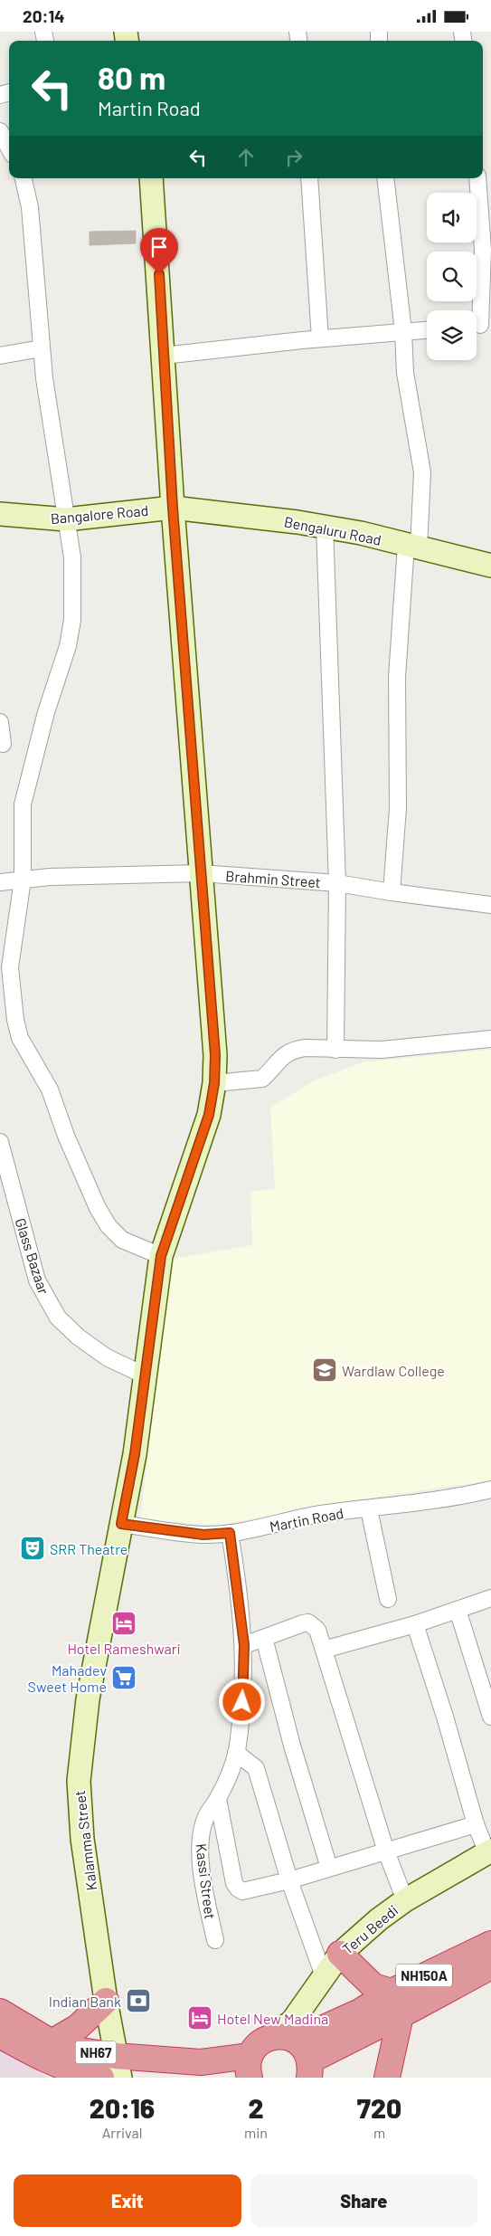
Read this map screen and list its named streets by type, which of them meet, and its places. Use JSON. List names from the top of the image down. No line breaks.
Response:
{"streets":{"highway":["NH150A","NH67"],"street":["Bangalore Road","Bengaluru Road","Brahmin Street","Glass Bazaar","Martin Road","Kalamma Street","Kassi Street","Teru Beedi"]},"crossings":[["Bangalore Road","Bengaluru Road"],["Bangalore Road","Kalamma Street"],["Bengaluru Road","Kalamma Street"],["Brahmin Street","Kalamma Street"],["Glass Bazaar","Kalamma Street"],["Martin Road","Kalamma Street"],["Martin Road","Kassi Street"],["Kalamma Street","NH67"],["Teru Beedi","NH150A"],["Teru Beedi","NH67"],["NH150A","NH67"]],"places":{"school or university":["Wardlaw College"],"theatre":["SRR Theatre"],"hotel":["Hotel Rameshwari","Hotel New Madina"],"supermarket":["Mahadev Sweet Home"],"bank":["Indian Bank"]},"page":{"status":"20:14","turn":["80 m","Martin Road"],"eta":["20:16","Arrival","2","min","720","m"],"buttons":["Exit","Share"]}}
